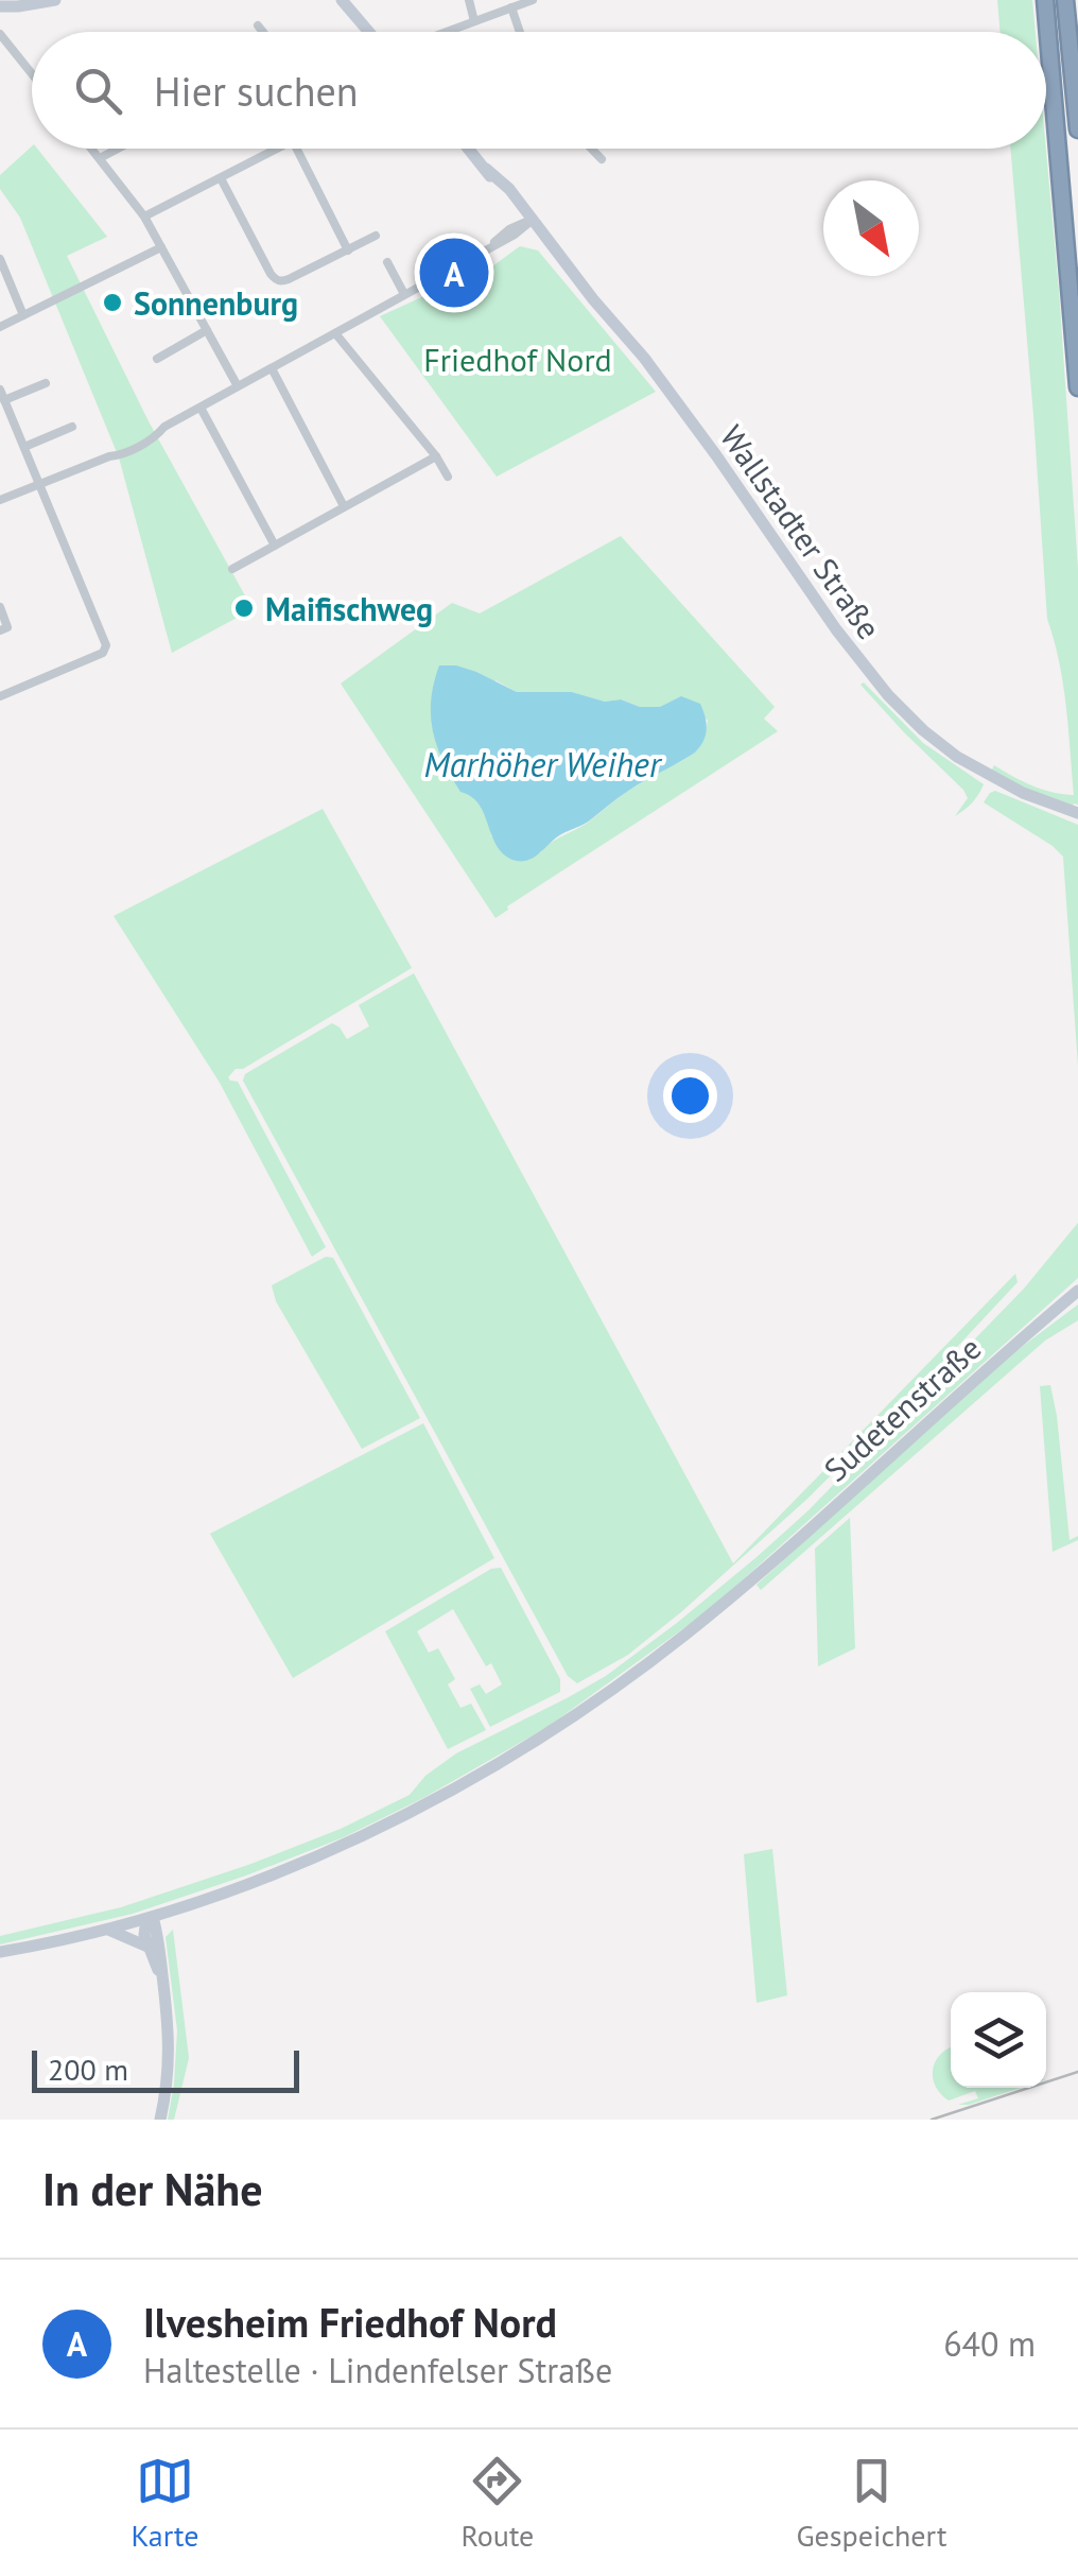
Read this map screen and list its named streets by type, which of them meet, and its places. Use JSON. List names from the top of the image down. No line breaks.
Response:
{"streets":{"main road":["Wallstadter Straße","Sudetenstraße"]},"water":["Marhöher Weiher"],"parks":["Friedhof Nord"],"places":["Sonnenburg","Maifischweg"],"scale_bar":"200 m","north":"bottom right","page":{"search":"Hier suchen","pins":"A","scale":"200 m","heading":"In der Nähe","list":[{"mark":"A","name":"Ilvesheim Friedhof Nord","note":"Haltestelle · Lindenfelser Straße","value":"640 m"}],"nav":["Karte","Route","Gespeichert"]}}
